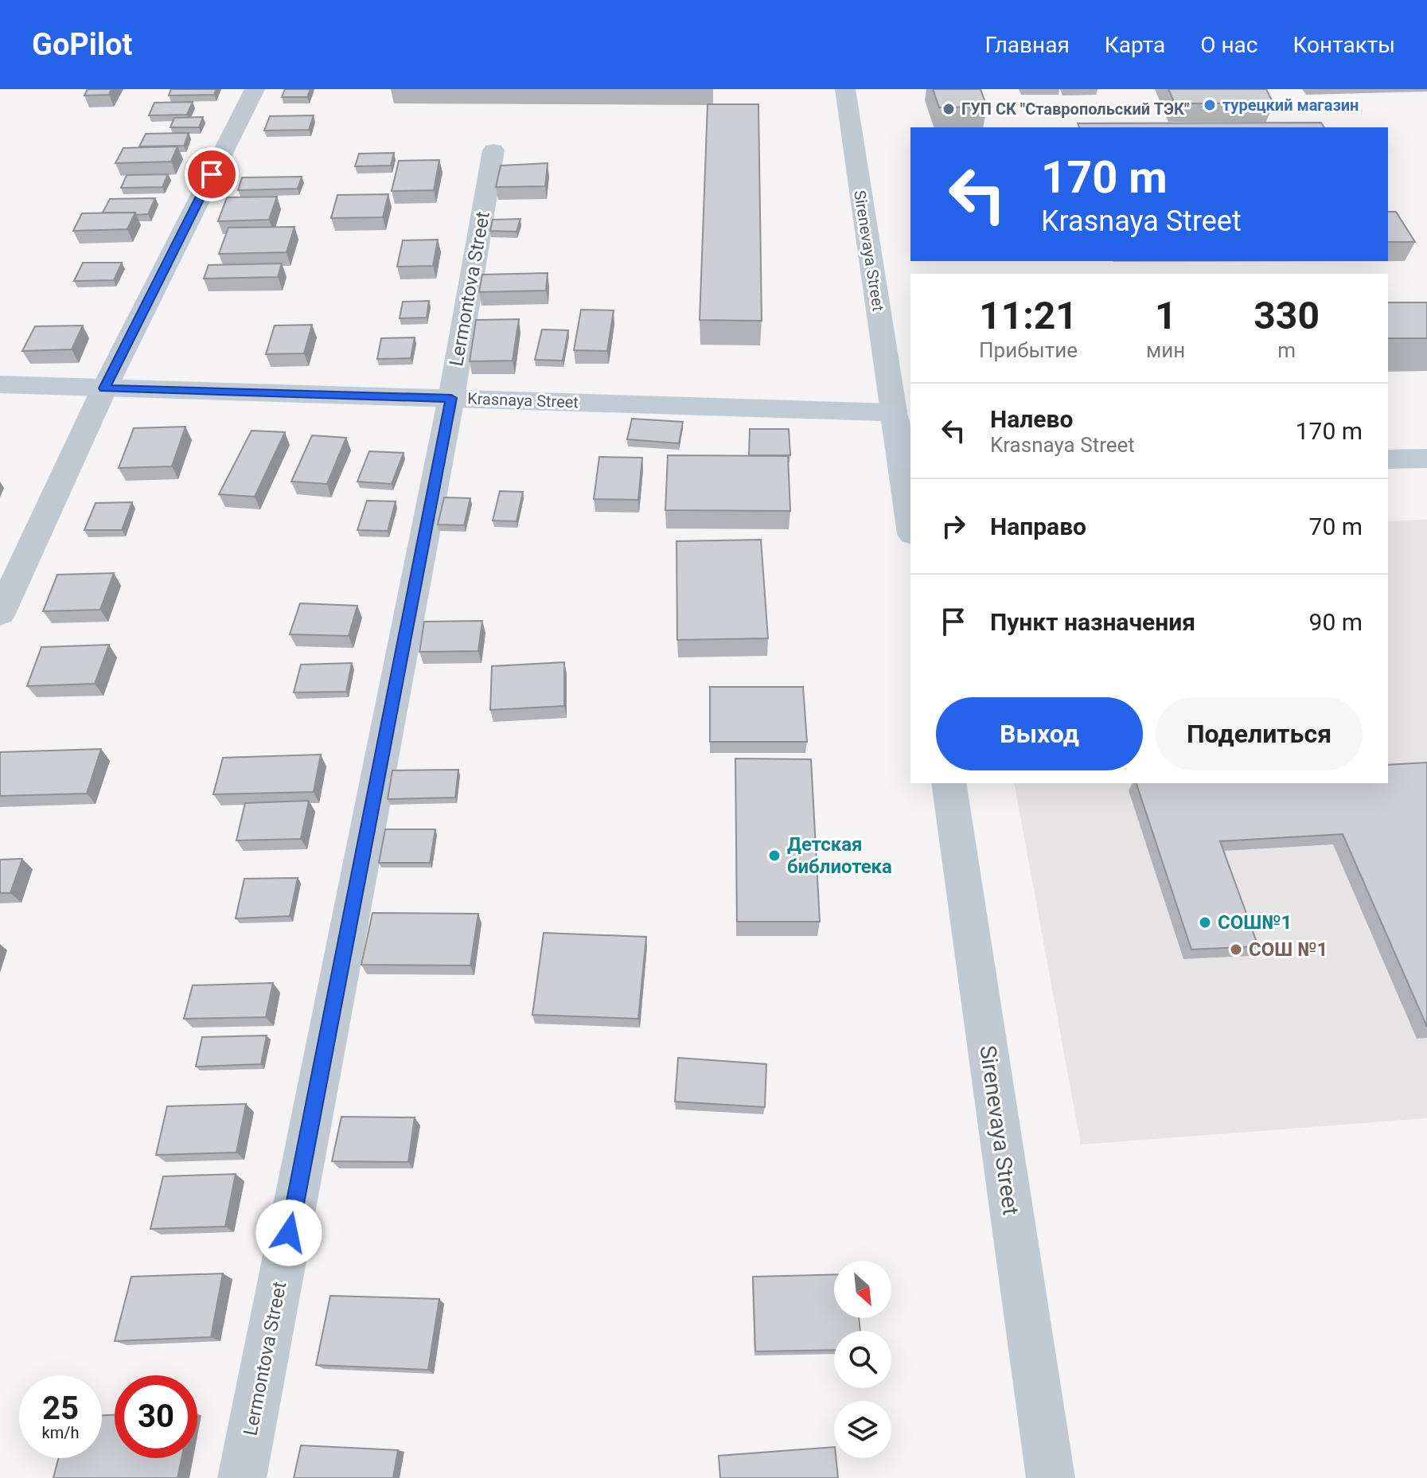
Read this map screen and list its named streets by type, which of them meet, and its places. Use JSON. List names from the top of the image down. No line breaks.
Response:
{"streets":{"street":["Sirenevaya Street","Lermontova Street","Krasnaya Street"]},"crossings":[["Sirenevaya Street","Krasnaya Street"],["Lermontova Street","Krasnaya Street"]],"places":["турецкий магазин","ГУП СК \"Ставропольский ТЭК\"","Детская библиотека","СОШ№1","СОШ №1"],"north":"bottom right","page":{"header":"GoPilot","nav":["Главная","Карта","О нас","Контакты"],"turn":["170 m","Krasnaya Street"],"eta":["11:21","Прибытие","1","мин","330","m"],"list":[{"name":"Налево","note":"Krasnaya Street","value":"170 m"},{"name":"Направо","value":"70 m"},{"name":"Пункт назначения","value":"90 m"}],"buttons":["Выход","Поделиться"],"speed":"25 km/h","limit":"30"}}
